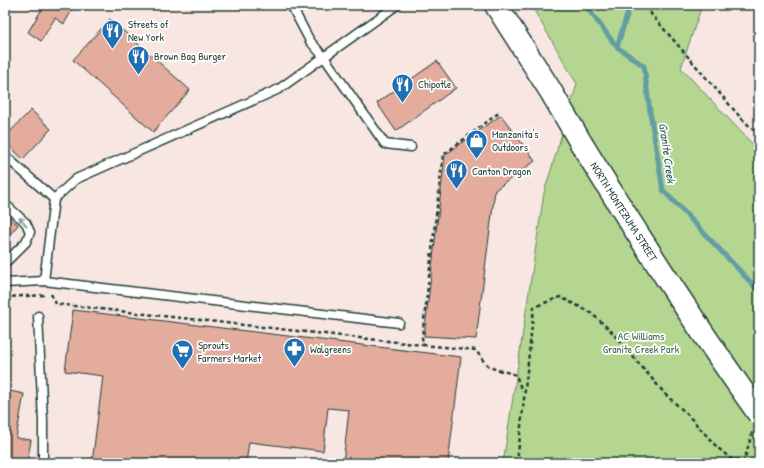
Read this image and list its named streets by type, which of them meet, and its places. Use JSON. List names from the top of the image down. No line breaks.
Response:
{"streets":{"main road":["NORTH MONTEZUMA STREET"]},"water":["Granite Creek"],"parks":["AC Williams Granite Creek Park"],"places":{"restaurant":["Streets of New York","Brown Bag Burger","Chipotle","Canton Dragon"],"shop":["Manzanita's Outdoors"],"pharmacy":["Walgreens"],"supermarket":["Sprouts Farmers Market"]}}
